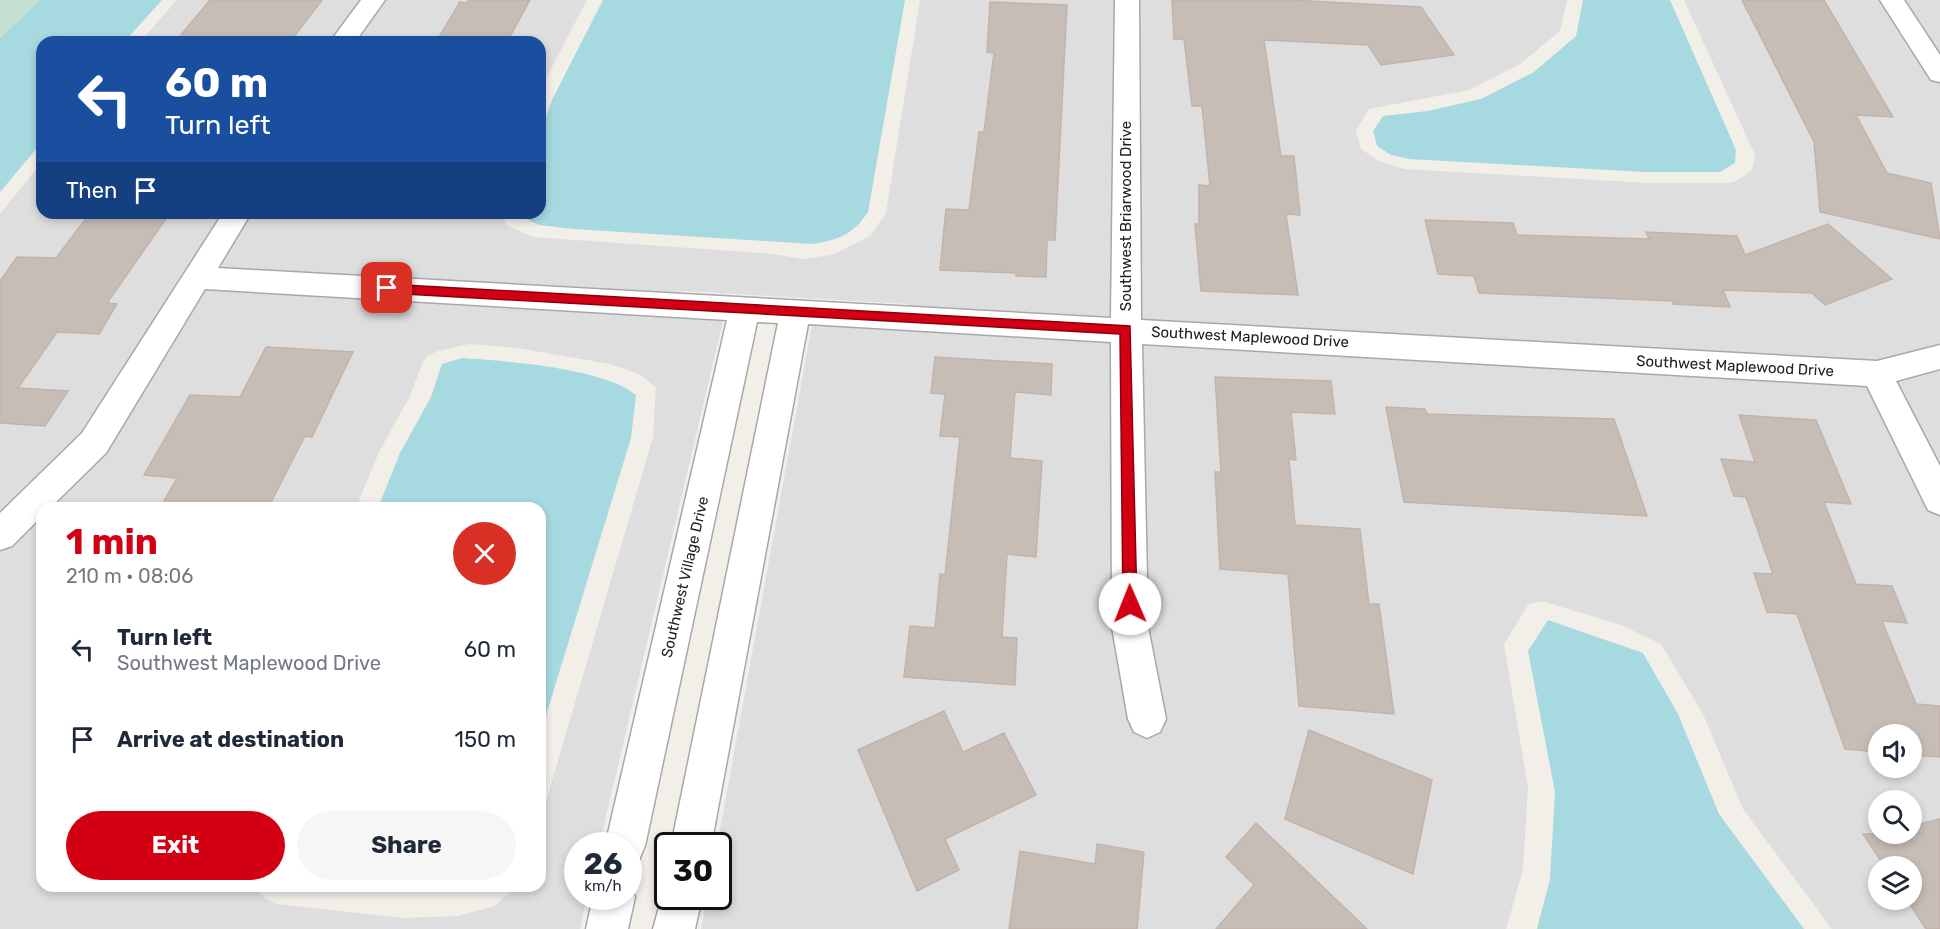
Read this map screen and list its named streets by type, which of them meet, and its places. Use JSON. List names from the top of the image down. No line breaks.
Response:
{"streets":{"street":["Southwest Briarwood Drive","Southwest Maplewood Drive","Southwest Village Drive"]},"crossings":[["Southwest Briarwood Drive","Southwest Maplewood Drive"],["Southwest Maplewood Drive","Southwest Village Drive"]],"page":{"turn":["60 m","Turn left"],"then":"Then","heading":["1 min","210 m · 08:06"],"list":[{"name":"Turn left","note":"Southwest Maplewood Drive","value":"60 m"},{"name":"Arrive at destination","value":"150 m"}],"buttons":["Exit","Share"],"speed":"26 km/h","limit":"30"}}
